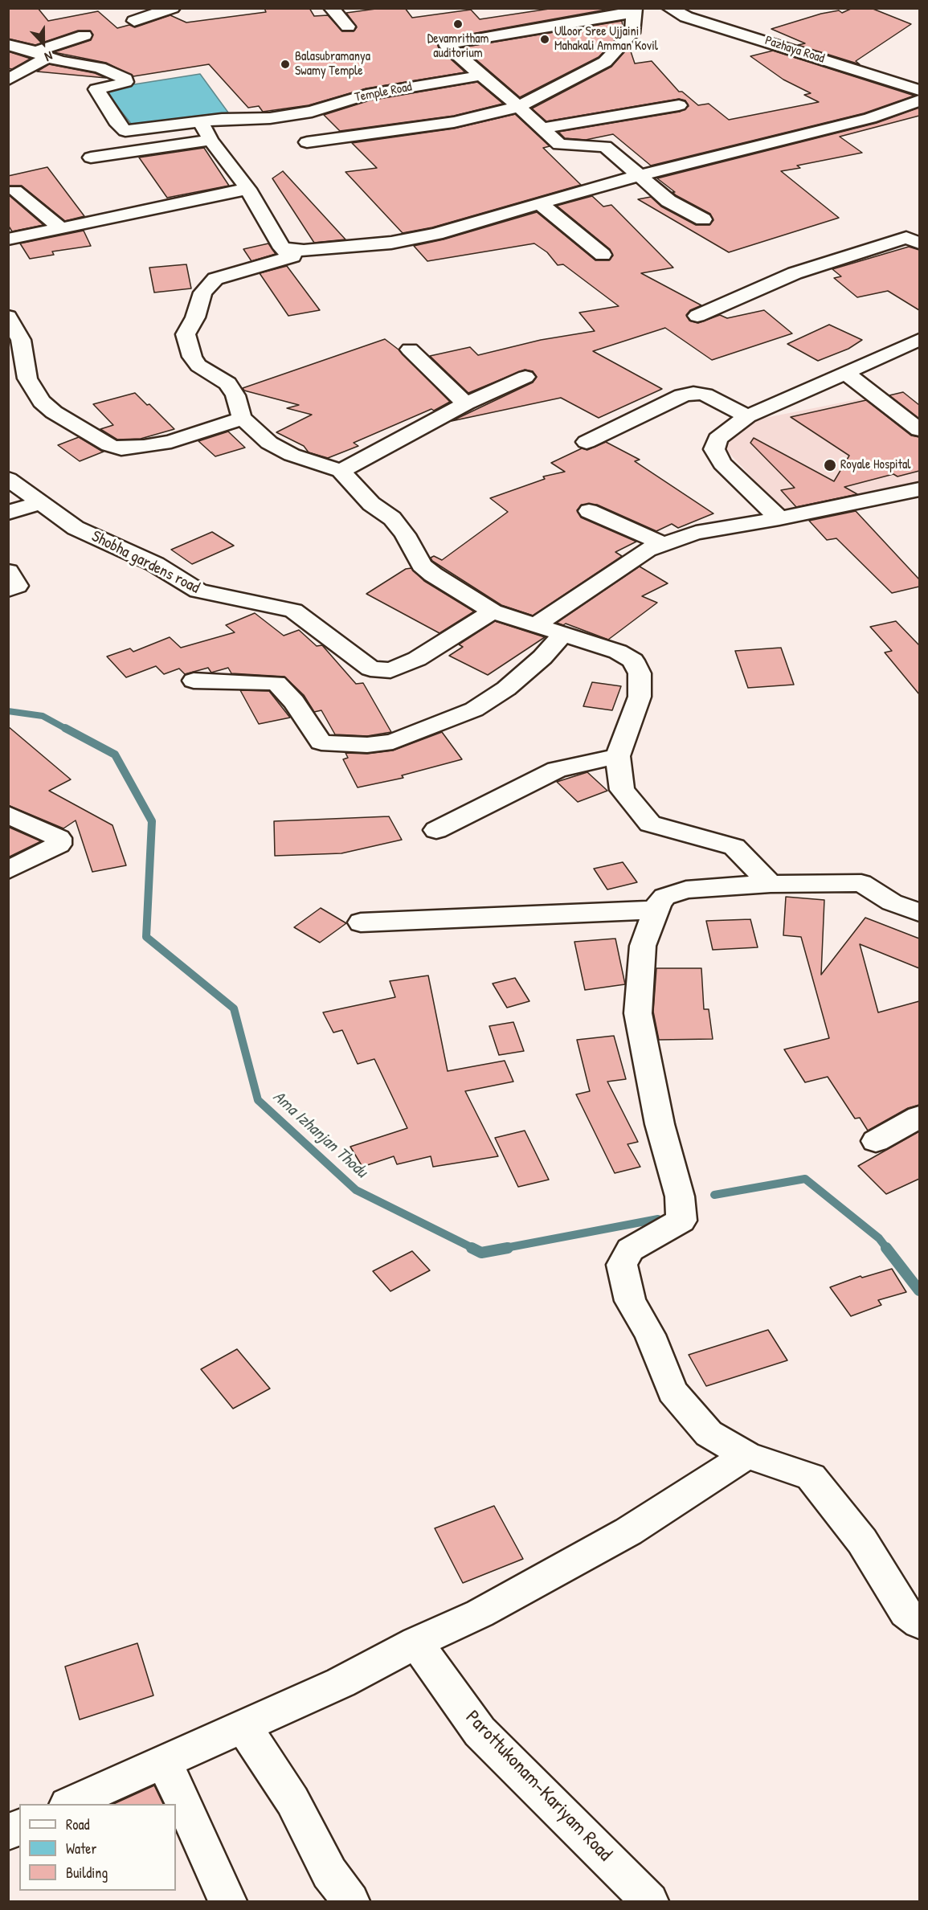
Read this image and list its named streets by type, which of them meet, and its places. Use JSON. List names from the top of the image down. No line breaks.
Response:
{"streets":{"street":["Pazhaya Road","Temple Road","Shobha gardens road","Parottukonam-Kariyam Road"]},"water":["Ama Izhanjan Thodu"],"places":["Devamritham auditorium","Ulloor Sree Ujjaini Mahakali Amman Kovil","Balasubramanya Swamy Temple","Royale Hospital"],"legend":["Road","Water","Building"],"north":"bottom"}
